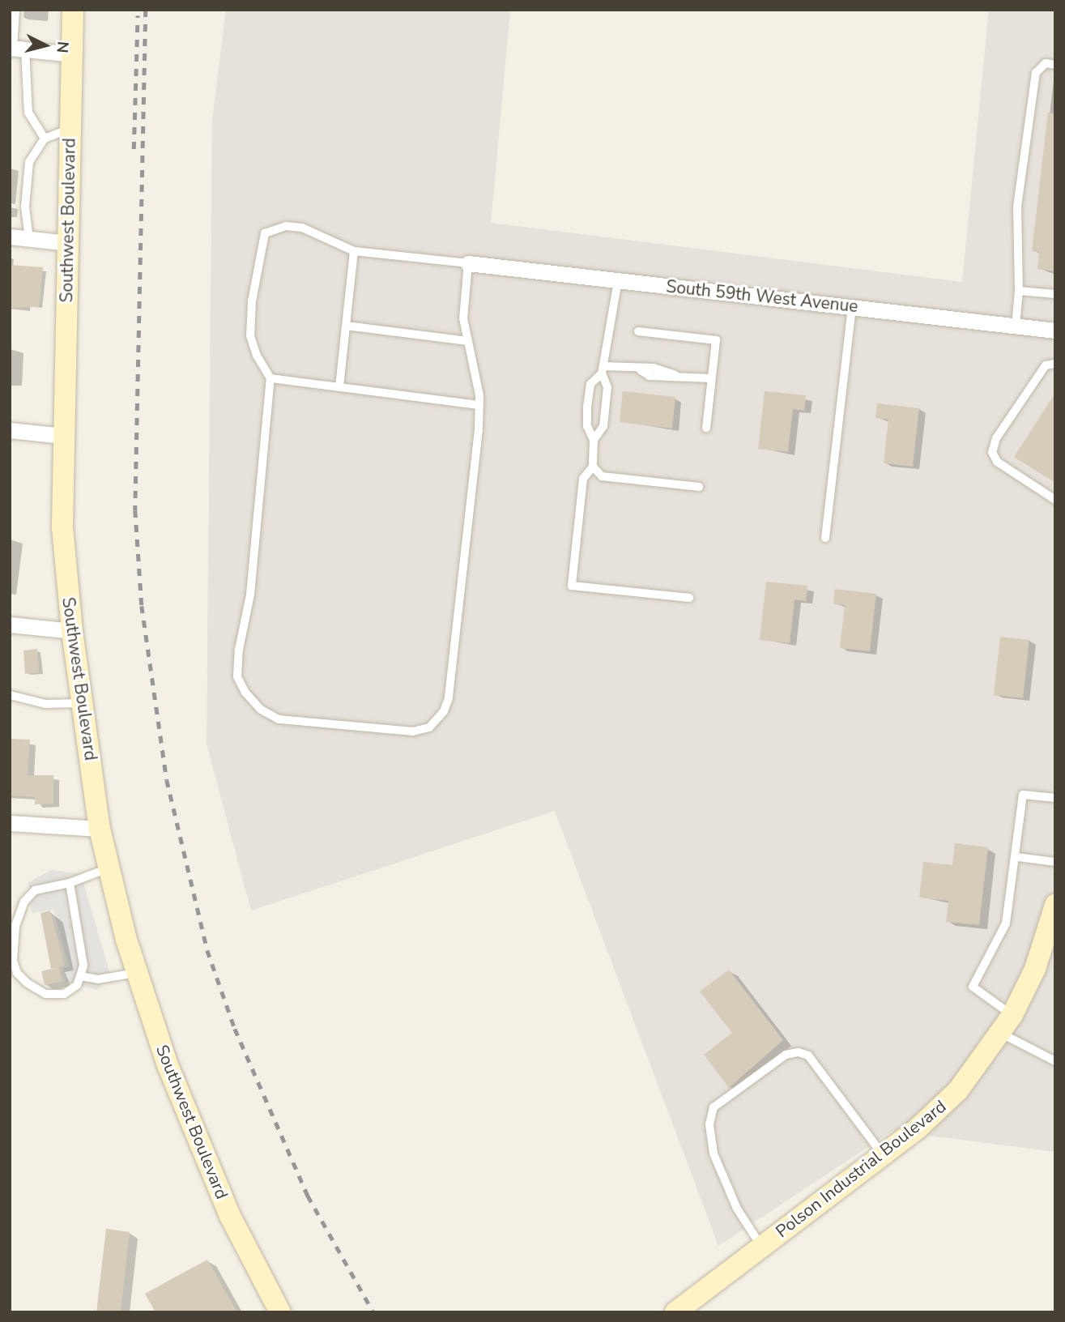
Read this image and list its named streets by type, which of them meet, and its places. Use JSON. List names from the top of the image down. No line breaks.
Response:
{"streets":{"street":["Southwest Boulevard","South 59th West Avenue","Polson Industrial Boulevard"]},"north":"right"}
